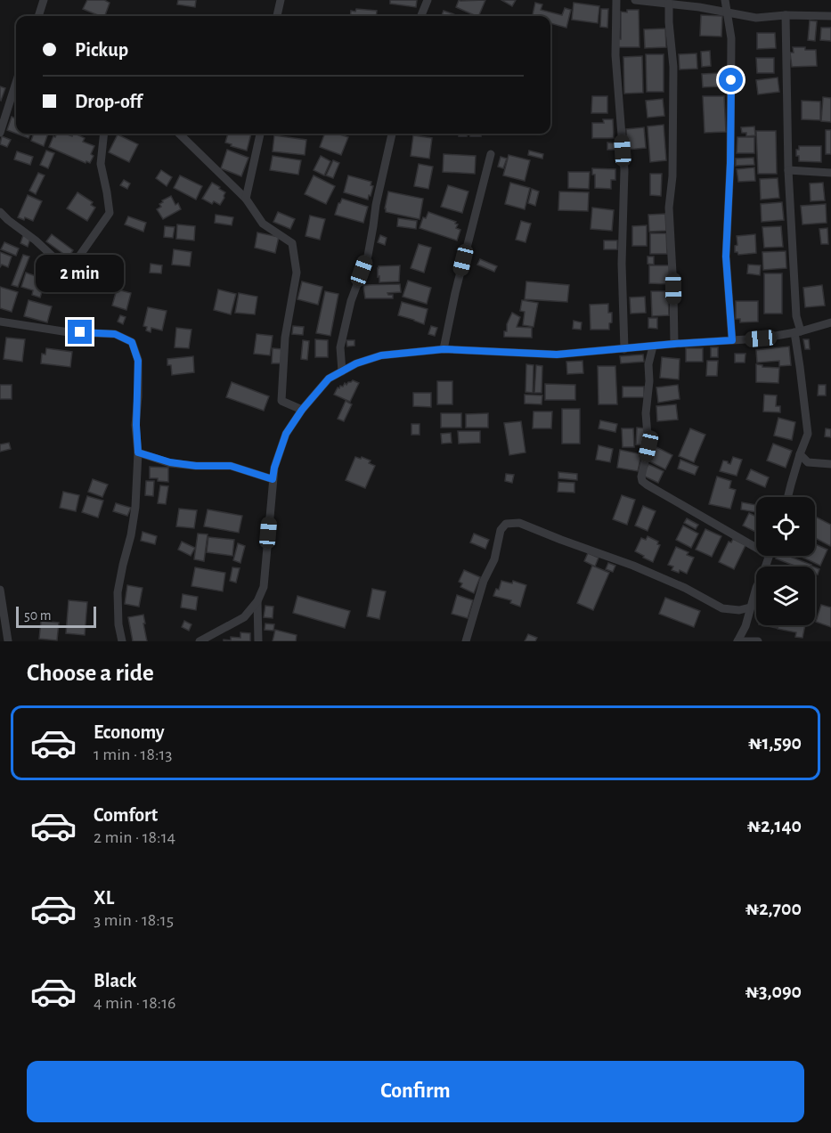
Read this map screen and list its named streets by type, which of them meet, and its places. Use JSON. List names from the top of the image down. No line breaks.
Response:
{"scale_bar":"50 m","page":{"banner":["Pickup","Drop-off"],"bubble":"2 min","scale":"50 m","heading":"Choose a ride","list":[{"name":"Economy","note":"1 min · 18:13","value":"₦1,590"},{"name":"Comfort","note":"2 min · 18:14","value":"₦2,140"},{"name":"XL","note":"3 min · 18:15","value":"₦2,700"},{"name":"Black","note":"4 min · 18:16","value":"₦3,090"}],"buttons":"Confirm"}}
